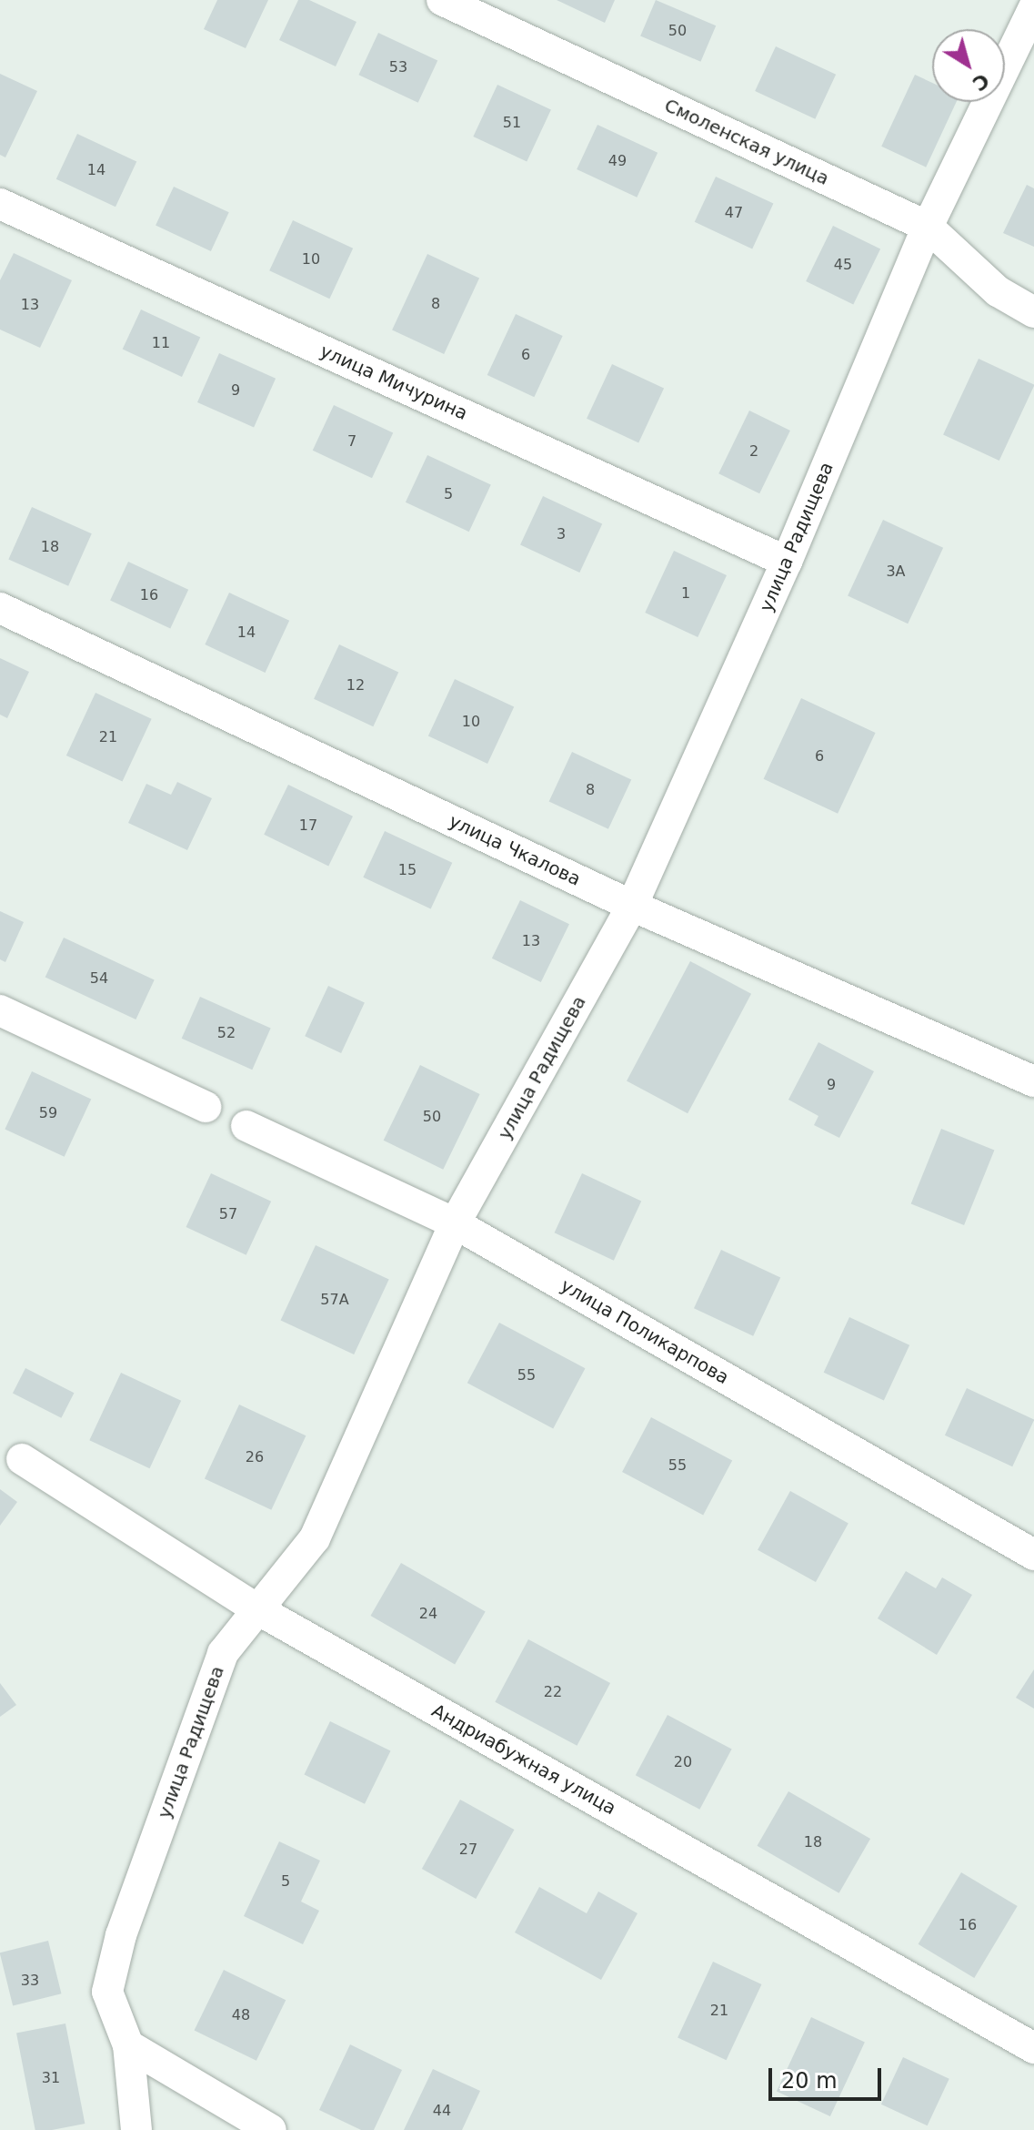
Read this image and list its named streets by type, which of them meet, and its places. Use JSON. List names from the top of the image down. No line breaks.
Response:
{"streets":{"street":["Смоленская улица","улица Мичурина","улица Радищева","улица Чкалова","улица Поликарпова","Андриабужная улица"]},"crossings":[["Смоленская улица","улица Радищева"],["улица Мичурина","улица Радищева"],["улица Радищева","улица Чкалова"],["улица Радищева","улица Поликарпова"],["улица Радищева","Андриабужная улица"]],"house_numbers":["50","53","51","49","14","47","10","45","8","13","11","6","9","7","2","5","3","18","3А","1","16","14","12","10","21","6","8","17","15","13","54","52","9","59","50","57","57А","55","26","55","24","22","20","18","27","5","16","33","21","48","31","44"],"scale_bar":"20 m","north":"bottom right"}
